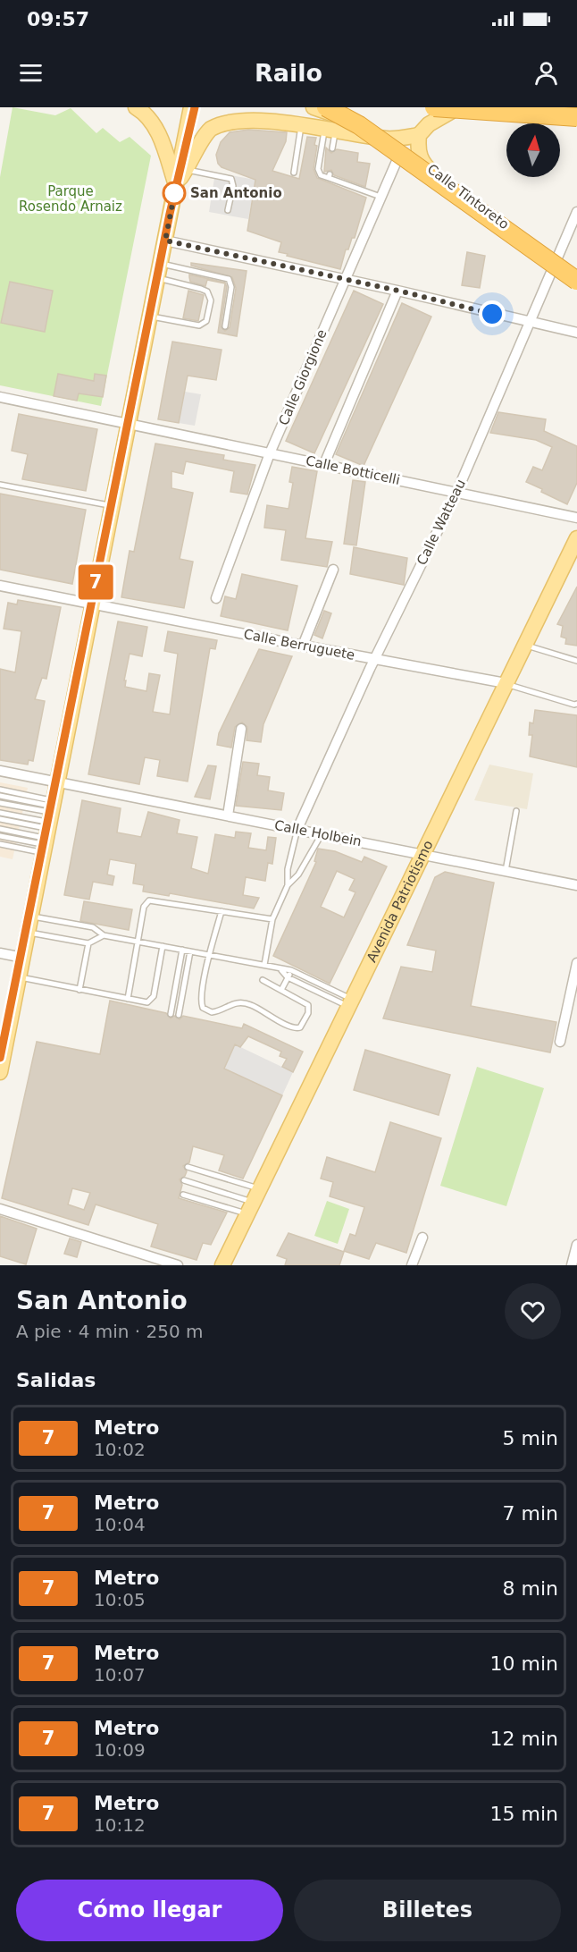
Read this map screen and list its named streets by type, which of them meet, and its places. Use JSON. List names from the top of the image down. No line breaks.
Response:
{"streets":{"main road":["Calle Tintoreto","Avenida Patriotismo"],"street":["Calle Giorgione","Calle Botticelli","Calle Watteau","Calle Berruguete","Calle Holbein"]},"crossings":[["Calle Tintoreto","Calle Giorgione"],["Calle Tintoreto","Calle Watteau"],["Calle Giorgione","Calle Botticelli"],["Calle Botticelli","Calle Watteau"],["Calle Watteau","Calle Berruguete"],["Calle Watteau","Calle Holbein"],["Calle Berruguete","Avenida Patriotismo"],["Calle Holbein","Avenida Patriotismo"]],"parks":["Parque Rosendo Arnaiz"],"places":["San Antonio"],"lines":["metro line 7"],"north":"top","page":{"status":"09:57","header":"Railo","on_map":"7","heading":[["San Antonio","A pie · 4 min · 250 m"],"Salidas"],"list":[{"mark":"7","name":"Metro","note":"10:02","value":"5 min"},{"mark":"7","name":"Metro","note":"10:04","value":"7 min"},{"mark":"7","name":"Metro","note":"10:05","value":"8 min"},{"mark":"7","name":"Metro","note":"10:07","value":"10 min"},{"mark":"7","name":"Metro","note":"10:09","value":"12 min"},{"mark":"7","name":"Metro","note":"10:12","value":"15 min"}],"buttons":["Cómo llegar","Billetes"]}}
